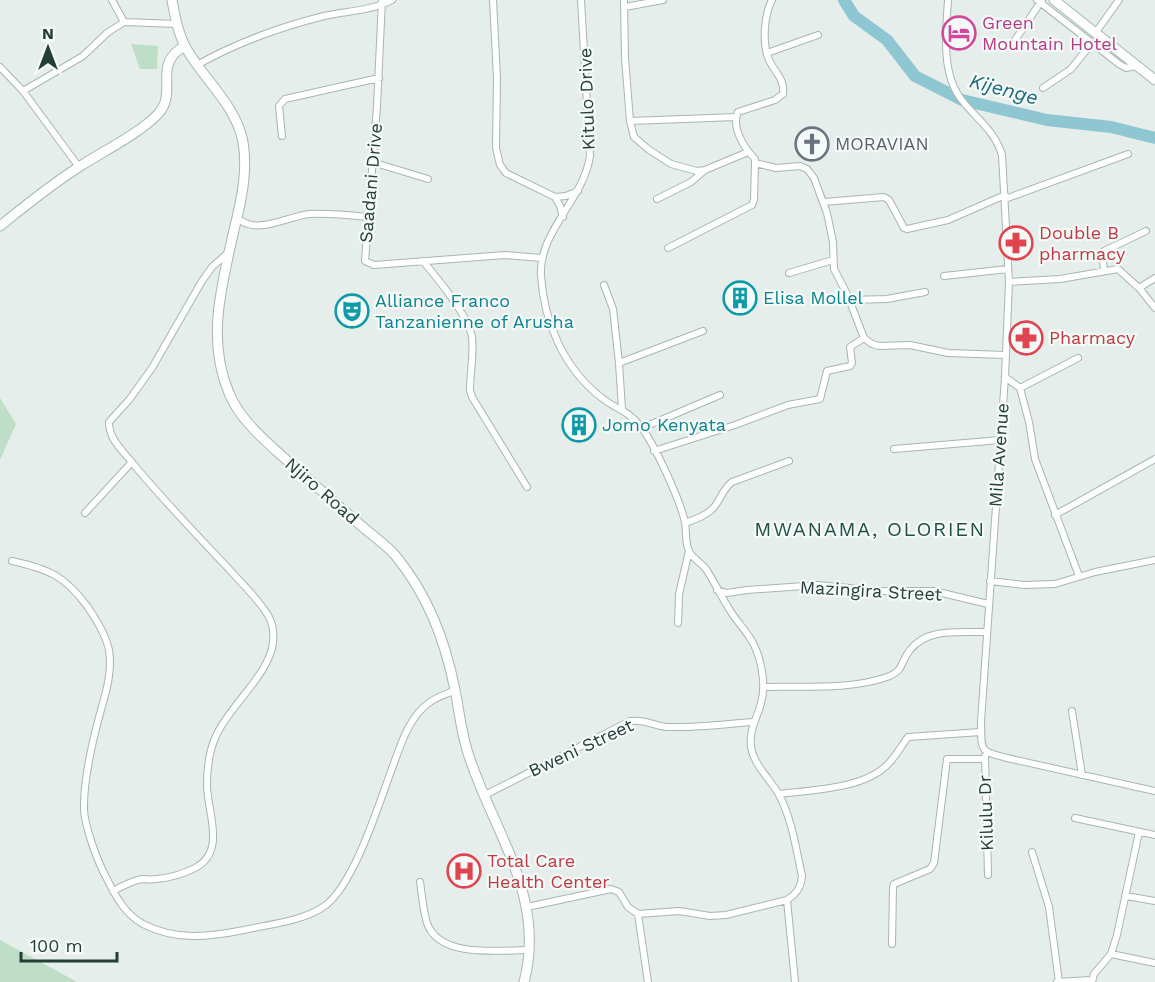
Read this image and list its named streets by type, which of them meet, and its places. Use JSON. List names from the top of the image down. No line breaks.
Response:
{"streets":{"street":["Kitulo Drive","Saadani Drive","Mila Avenue","Njiro Road","Mazingira Street","Bweni Street","Kilulu Dr"]},"crossings":[["Kitulo Drive","Saadani Drive"],["Mila Avenue","Mazingira Street"],["Mila Avenue","Kilulu Dr"],["Njiro Road","Bweni Street"]],"districts":["MWANAMA, OLORIEN"],"water":["Kijenge"],"places":{"hotel":["Green Mountain Hotel"],"church":["MORAVIAN"],"pharmacy":["Double B pharmacy","Pharmacy"],"building":["Elisa Mollel","Jomo Kenyata"],"theatre":["Alliance Franco Tanzanienne of Arusha"],"hospital":["Total Care Health Center"]},"scale_bar":"100 m","north":"top"}
